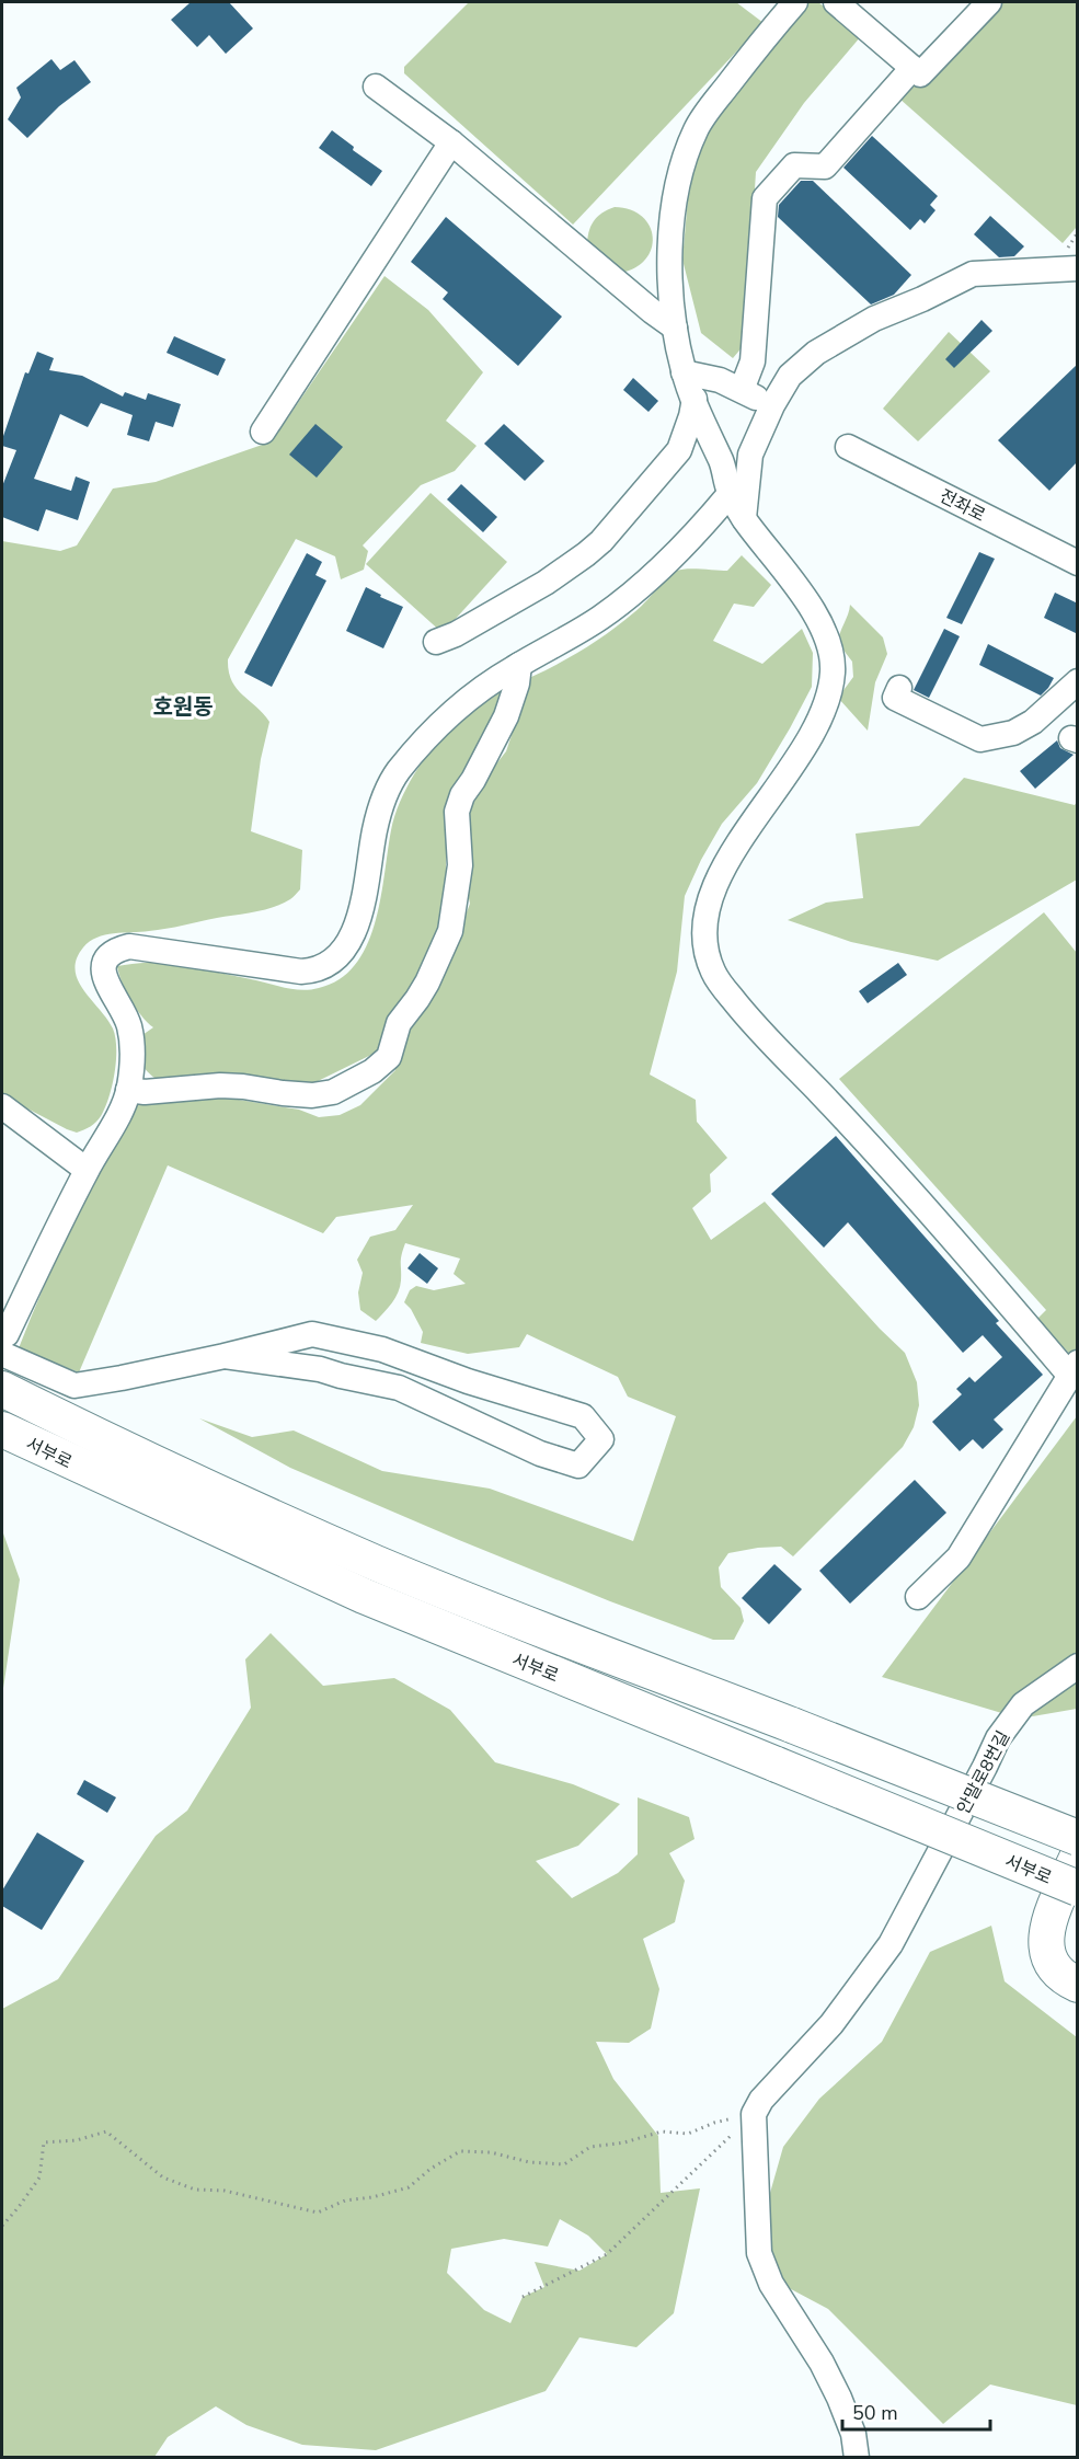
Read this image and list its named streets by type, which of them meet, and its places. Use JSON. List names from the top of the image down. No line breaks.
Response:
{"streets":{"highway":["서부로"],"street":["전좌로","안말로8번길"]},"districts":["호원동"],"scale_bar":"50 m"}
